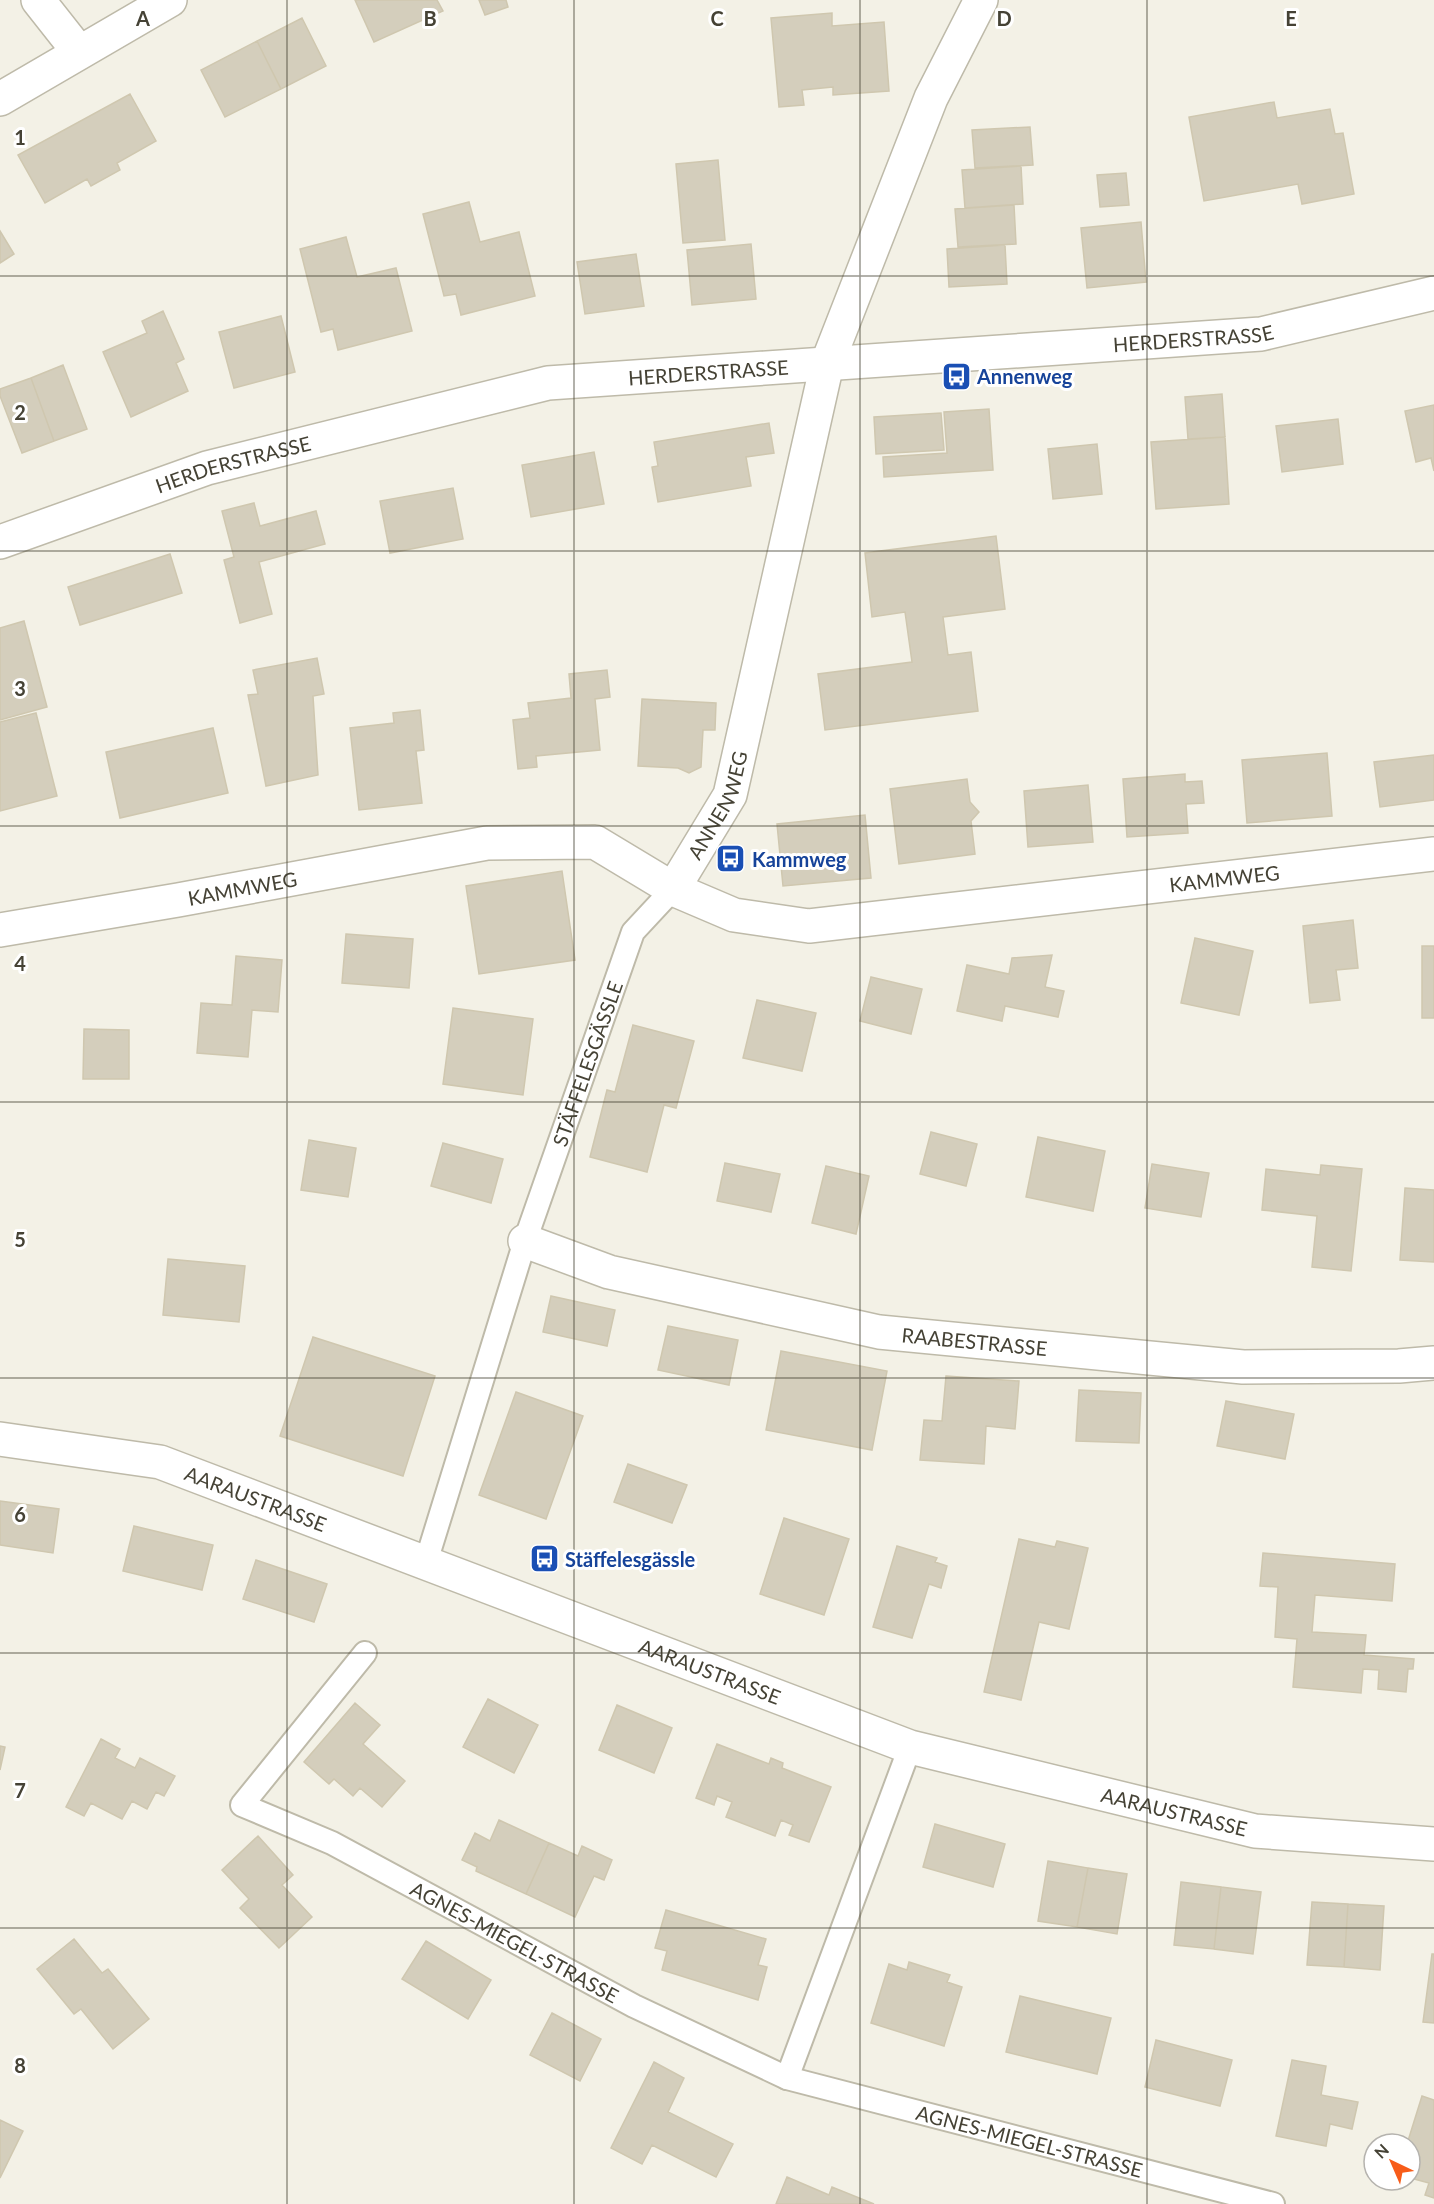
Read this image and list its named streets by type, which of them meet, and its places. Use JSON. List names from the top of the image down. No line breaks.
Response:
{"streets":{"street":["HERDERSTRASSE","ANNENWEG","KAMMWEG","RAABESTRASSE","AARAUSTRASSE"],"lane":["STÄFFELESGÄSSLE","AGNES-MIEGEL-STRASSE"]},"crossings":[["HERDERSTRASSE","ANNENWEG"],["ANNENWEG","KAMMWEG"],["ANNENWEG","STÄFFELESGÄSSLE"],["KAMMWEG","STÄFFELESGÄSSLE"],["STÄFFELESGÄSSLE","RAABESTRASSE"],["STÄFFELESGÄSSLE","AARAUSTRASSE"]],"places":{"bus stop":["Annenweg","Kammweg","Stäffelesgässle"]},"north":"top left","grid":{"columns":["A","B","C","D","E"],"rows":["1","2","3","4","5","6","7","8"]}}
